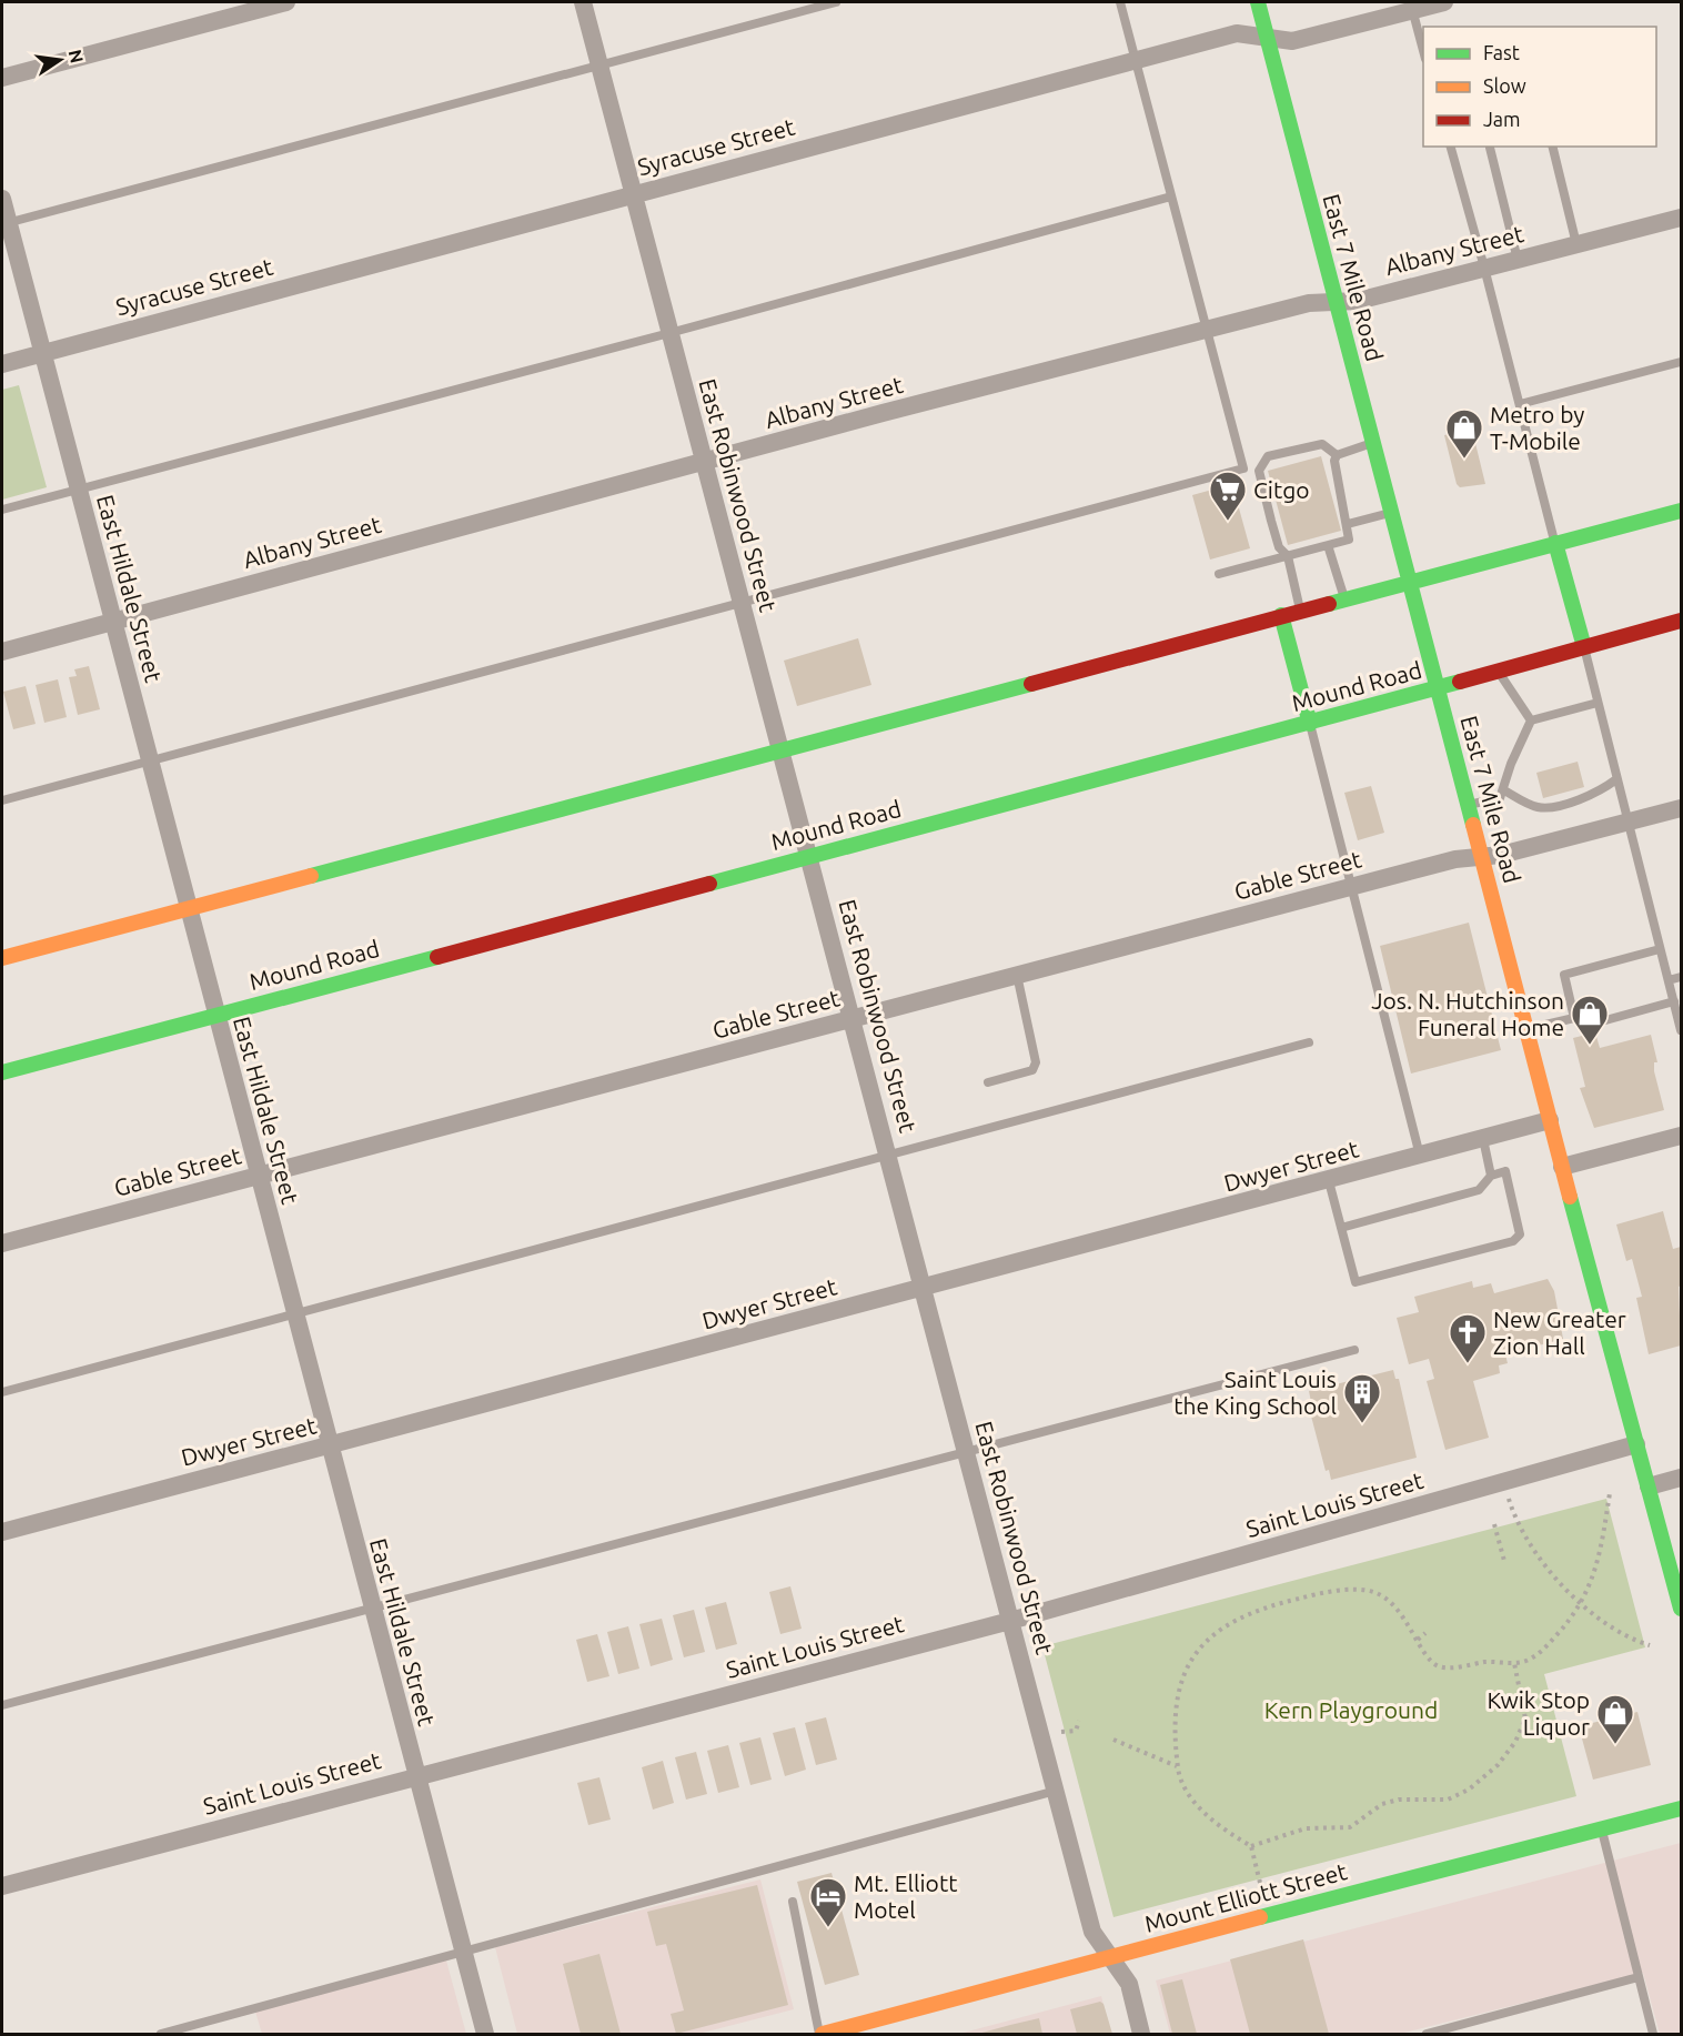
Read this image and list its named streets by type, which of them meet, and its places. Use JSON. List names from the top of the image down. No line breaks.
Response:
{"streets":{"main road":["East 7 Mile Road","Mound Road","Mount Elliott Street"],"street":["Syracuse Street","Albany Street","East Robinwood Street","East Hildale Street","Gable Street","Dwyer Street","Saint Louis Street"]},"crossings":[["Syracuse Street","East 7 Mile Road"],["Syracuse Street","East Robinwood Street"],["Syracuse Street","East Hildale Street"],["Albany Street","East 7 Mile Road"],["Albany Street","East Robinwood Street"],["Albany Street","East Hildale Street"],["East 7 Mile Road","Mound Road"],["East 7 Mile Road","Gable Street"],["East 7 Mile Road","Dwyer Street"],["East 7 Mile Road","Saint Louis Street"],["East Robinwood Street","Mound Road"],["East Robinwood Street","Gable Street"],["East Robinwood Street","Dwyer Street"],["East Robinwood Street","Saint Louis Street"],["East Robinwood Street","Mount Elliott Street"],["East Hildale Street","Mound Road"],["East Hildale Street","Gable Street"],["East Hildale Street","Dwyer Street"],["East Hildale Street","Saint Louis Street"]],"parks":["Kern Playground"],"places":{"shop":["Metro by T-Mobile","Jos. N. Hutchinson Funeral Home","Kwik Stop Liquor"],"supermarket":["Citgo"],"church":["New Greater Zion Hall"],"building":["Saint Louis the King School"],"hotel":["Mt. Elliott Motel"]},"legend":["Fast","Slow","Jam"],"north":"right"}
